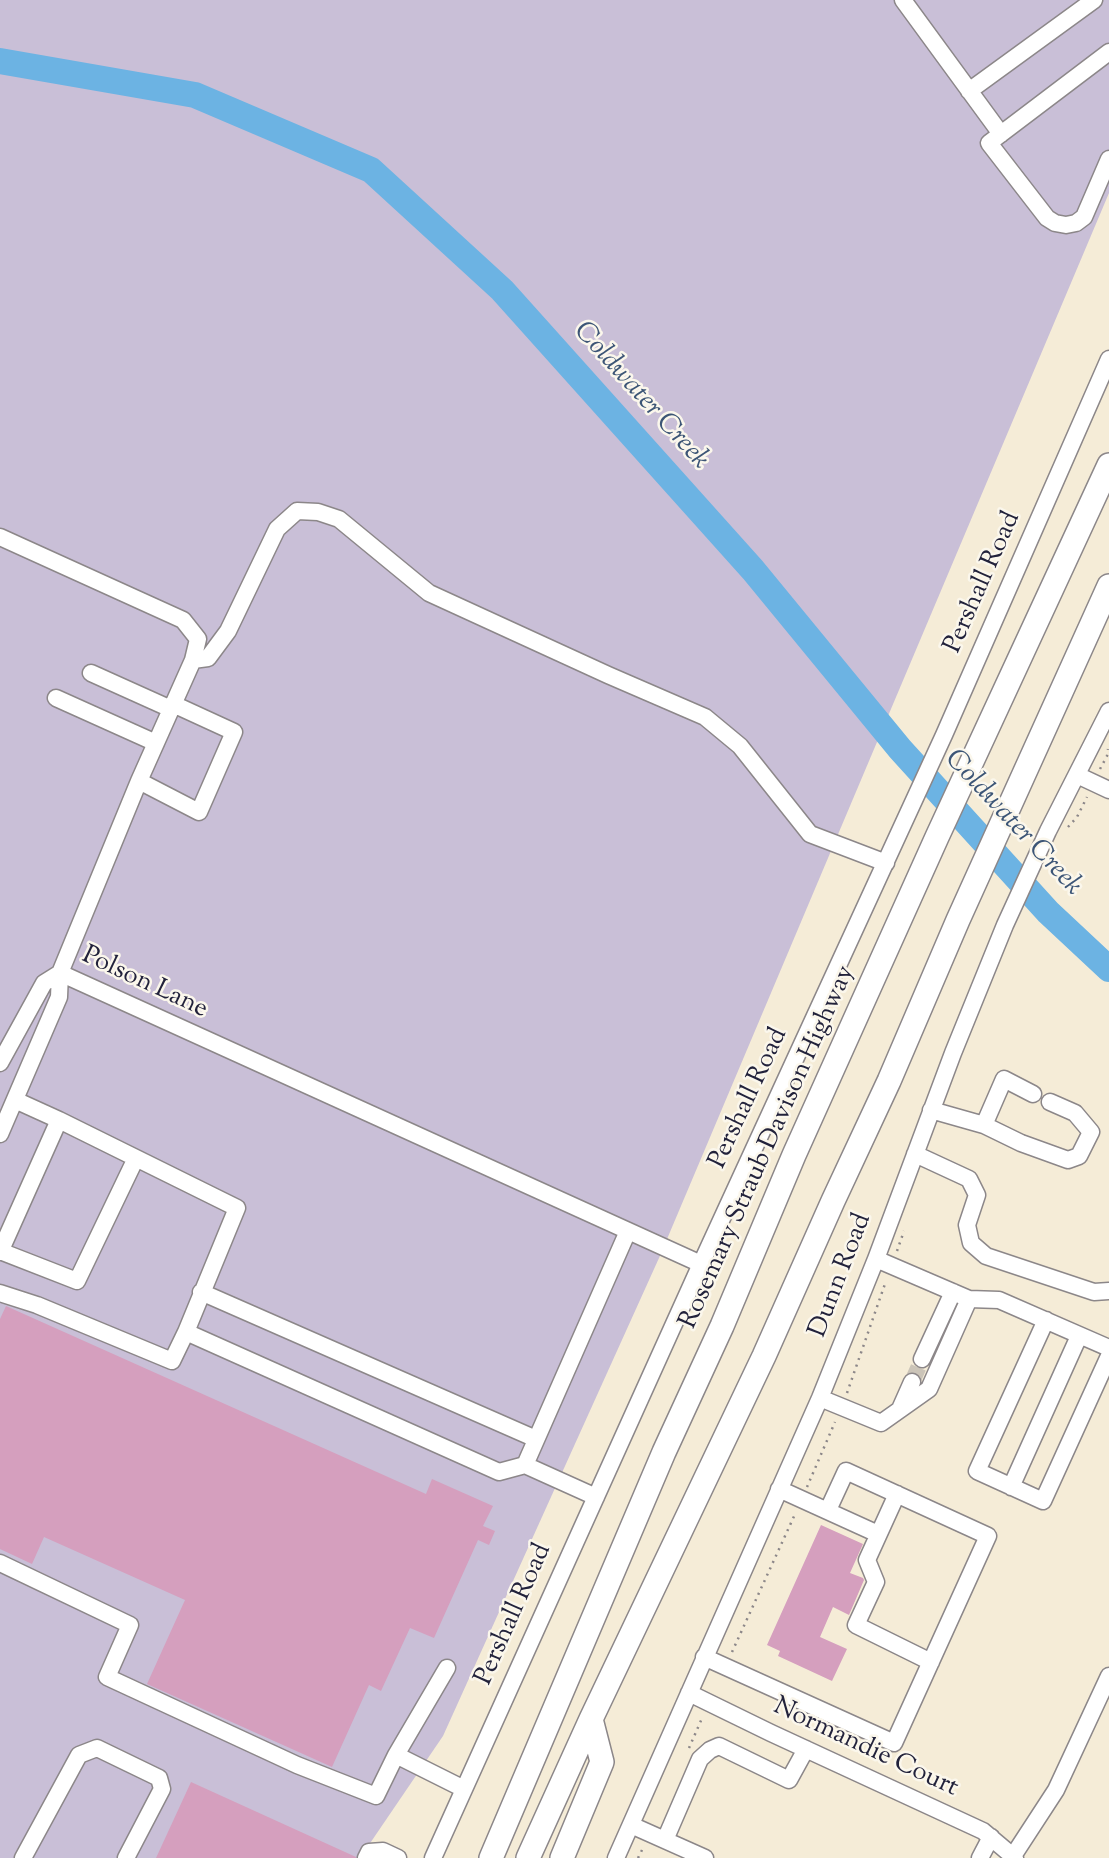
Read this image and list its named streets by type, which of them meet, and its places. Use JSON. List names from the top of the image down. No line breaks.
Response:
{"streets":{"highway":["Rosemary Straub Davison Highway"],"street":["Pershall Road","Polson Lane","Dunn Road","Normandie Court"]},"crossings":[["Pershall Road","Polson Lane"],["Dunn Road","Normandie Court"]],"water":["Coldwater Creek"]}
